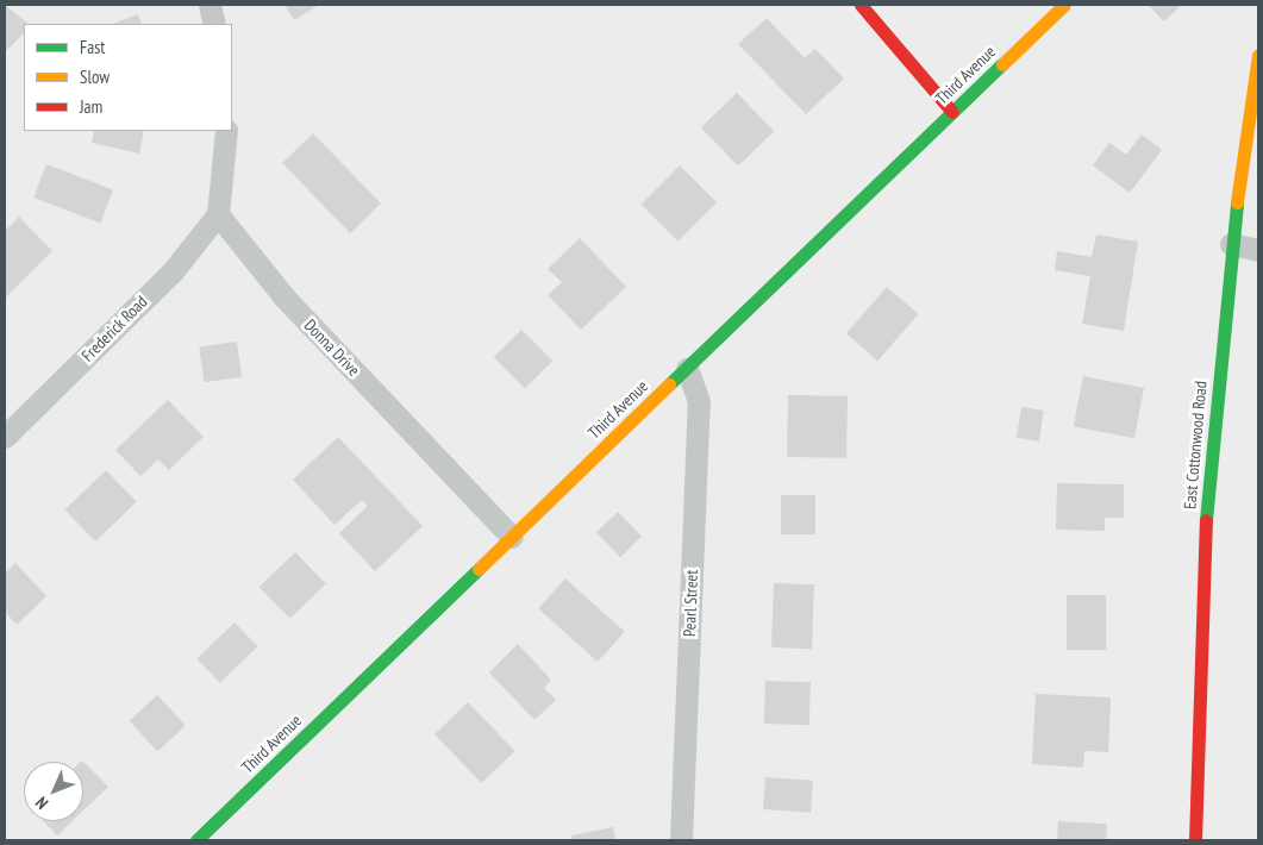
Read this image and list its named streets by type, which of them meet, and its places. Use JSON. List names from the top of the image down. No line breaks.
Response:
{"streets":{"street":["Third Avenue","Frederick Road","Donna Drive","East Cottonwood Road","Pearl Street"]},"crossings":[["Third Avenue","Donna Drive"],["Third Avenue","Pearl Street"],["Frederick Road","Donna Drive"]],"legend":["Fast","Slow","Jam"],"north":"bottom left"}
